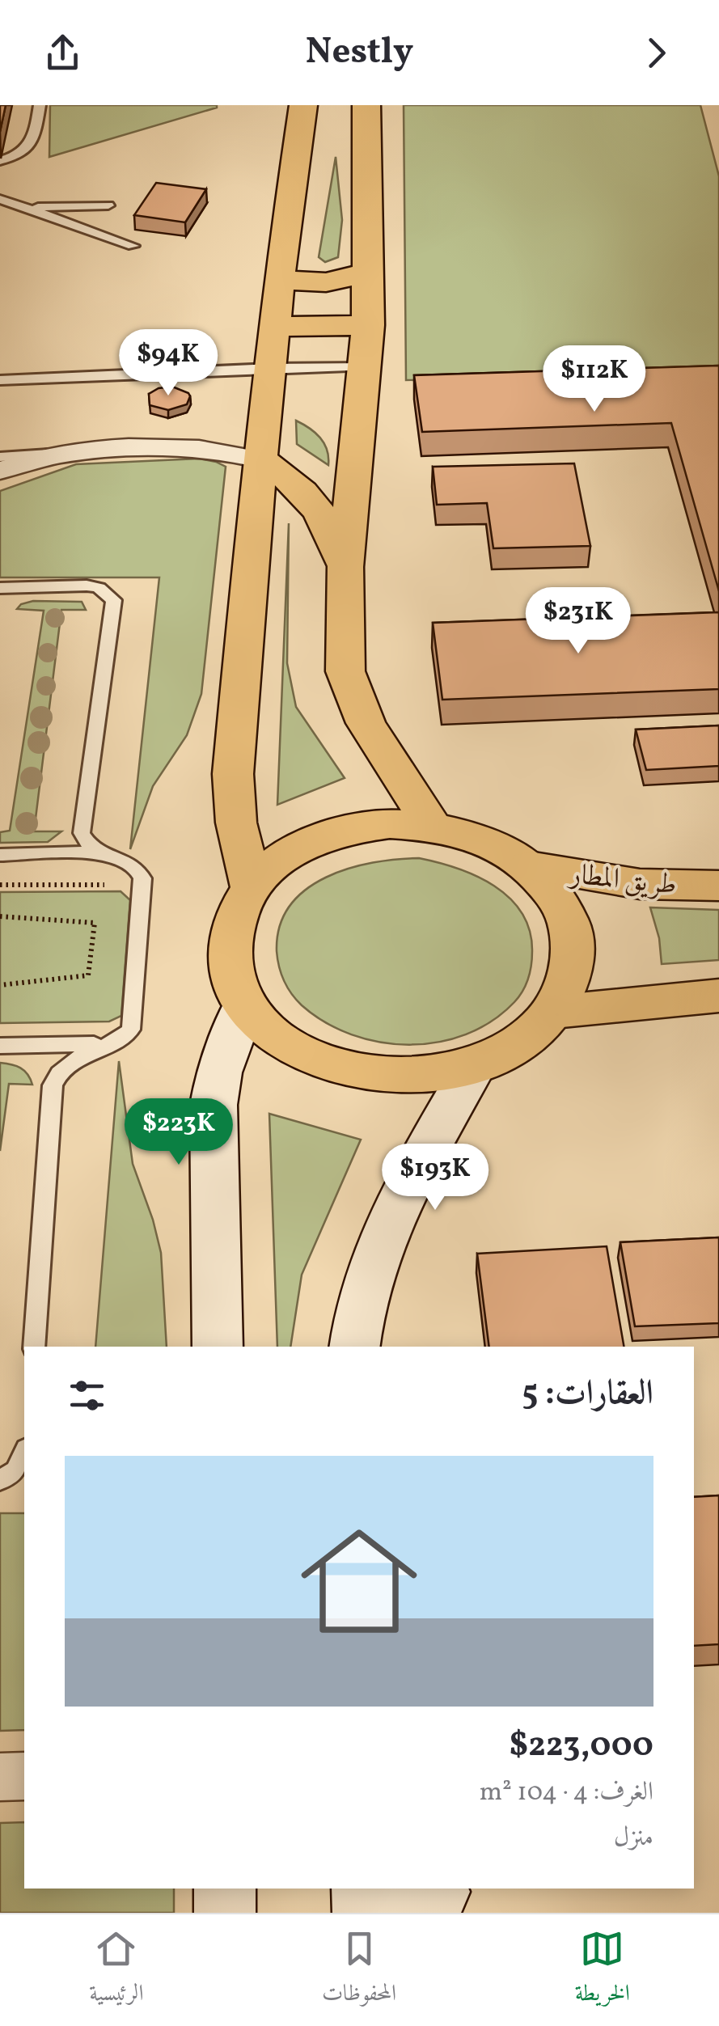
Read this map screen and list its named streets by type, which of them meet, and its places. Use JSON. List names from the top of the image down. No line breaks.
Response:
{"streets":{"main road":["طريق المطار"]},"page":{"header":"Nestly","price":["$94K","$112K","$231K","$223K","$193K"],"heading":"العقارات: 5","list":[{"name":"$223,000","note":"الغرف: 4 · 104 m² · منزل"}],"tabs":["الخريطة","المحفوظات","الرئيسية"]}}
